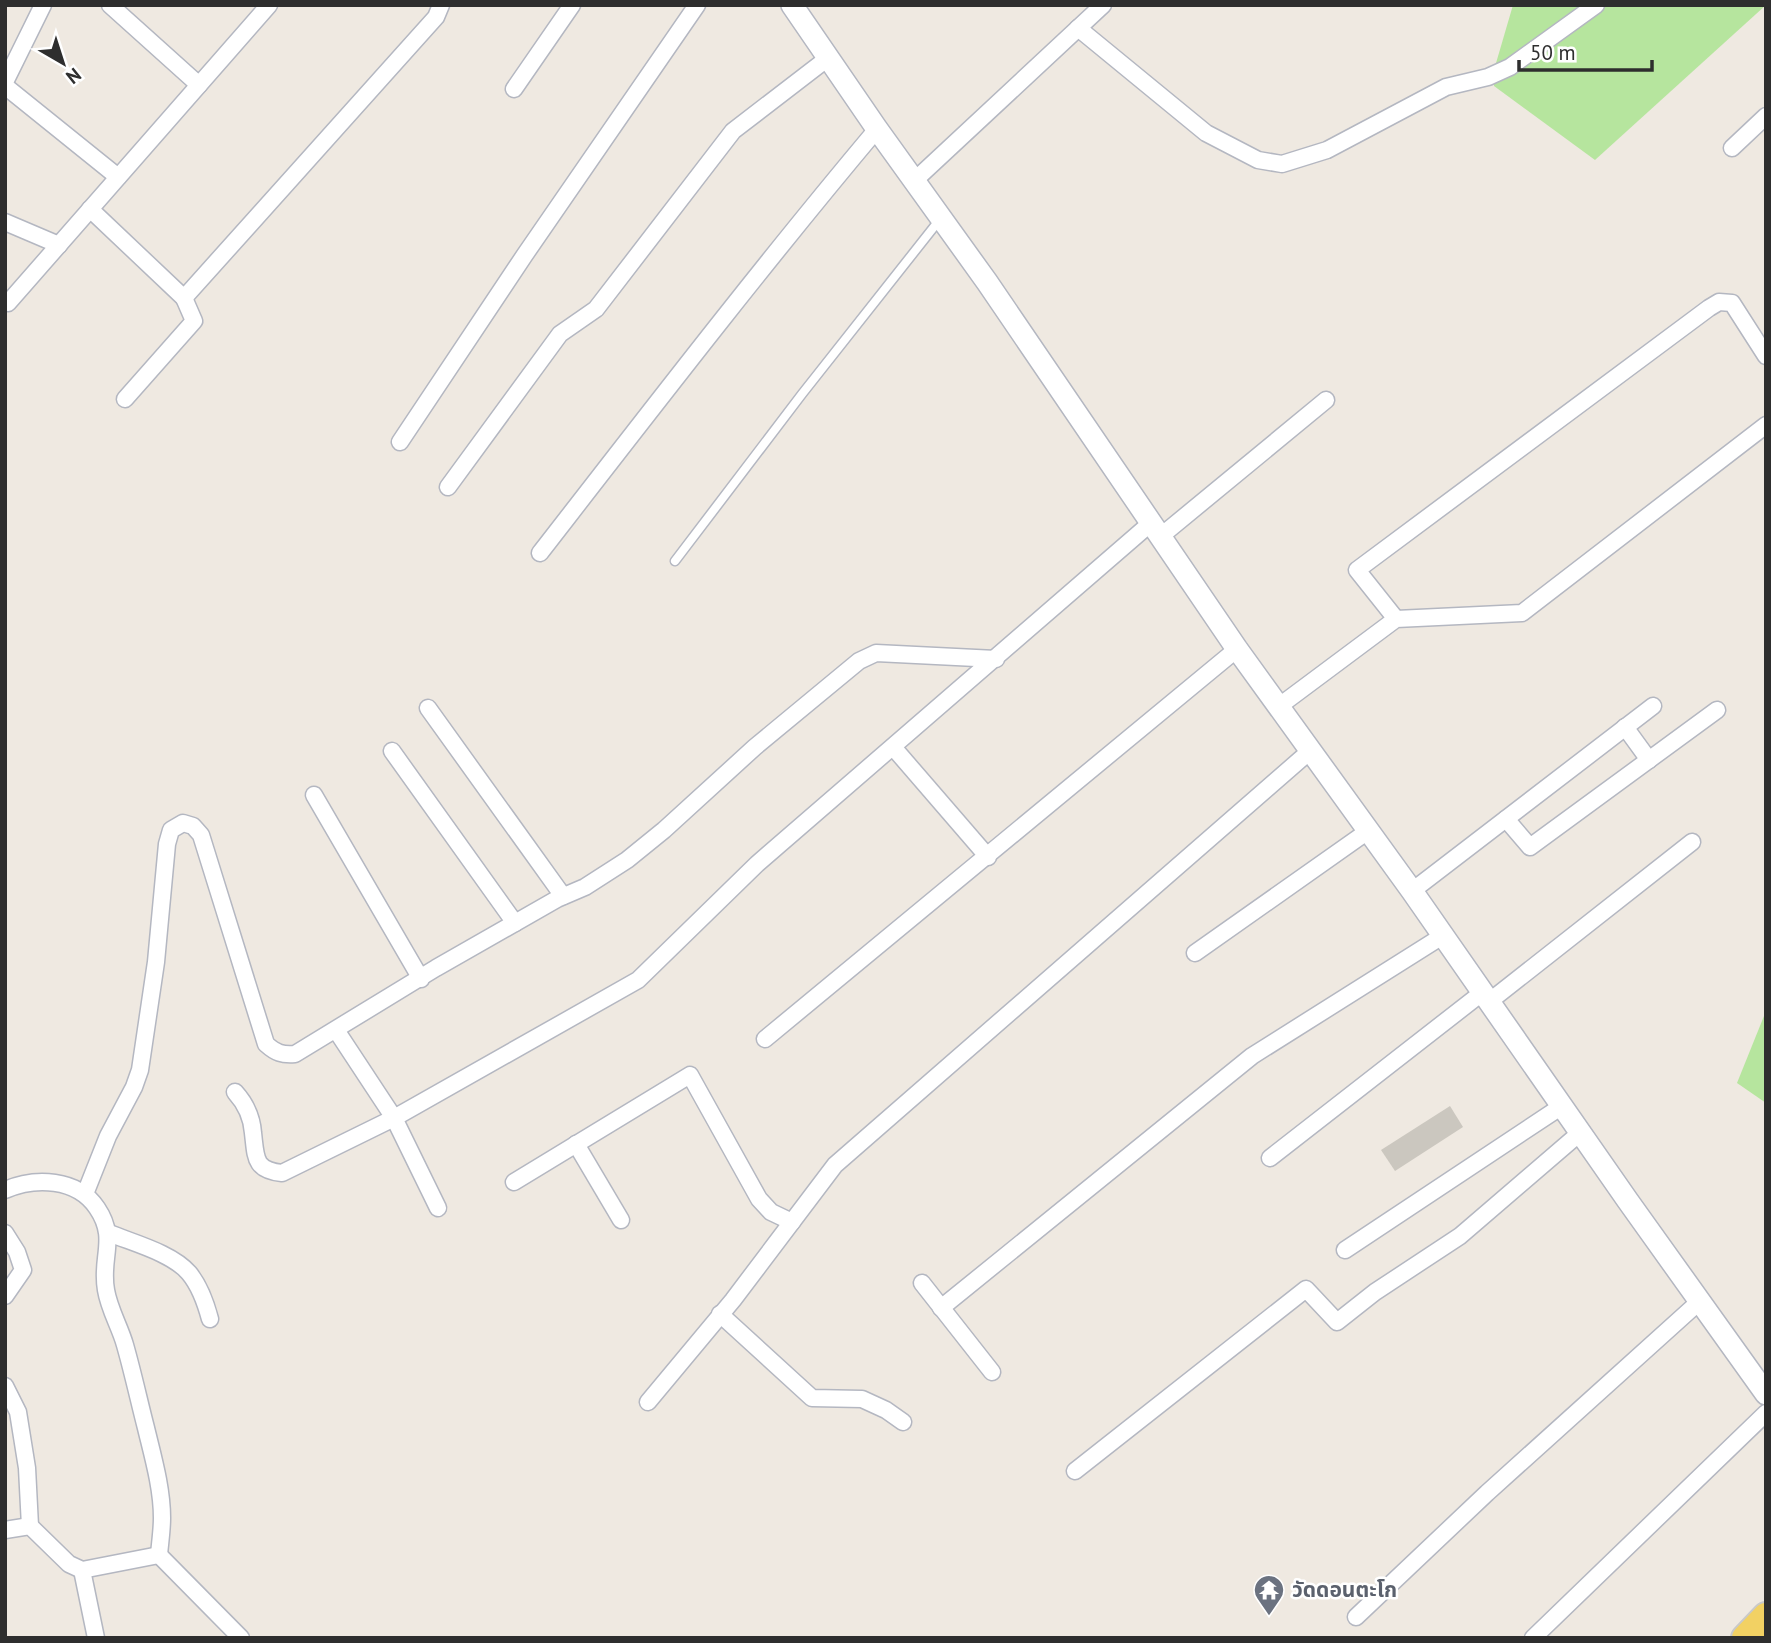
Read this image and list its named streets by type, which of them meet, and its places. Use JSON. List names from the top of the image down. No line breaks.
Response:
{"places":{"temple":["วัดดอนตะโก"]},"scale_bar":"50 m","north":"bottom right"}
